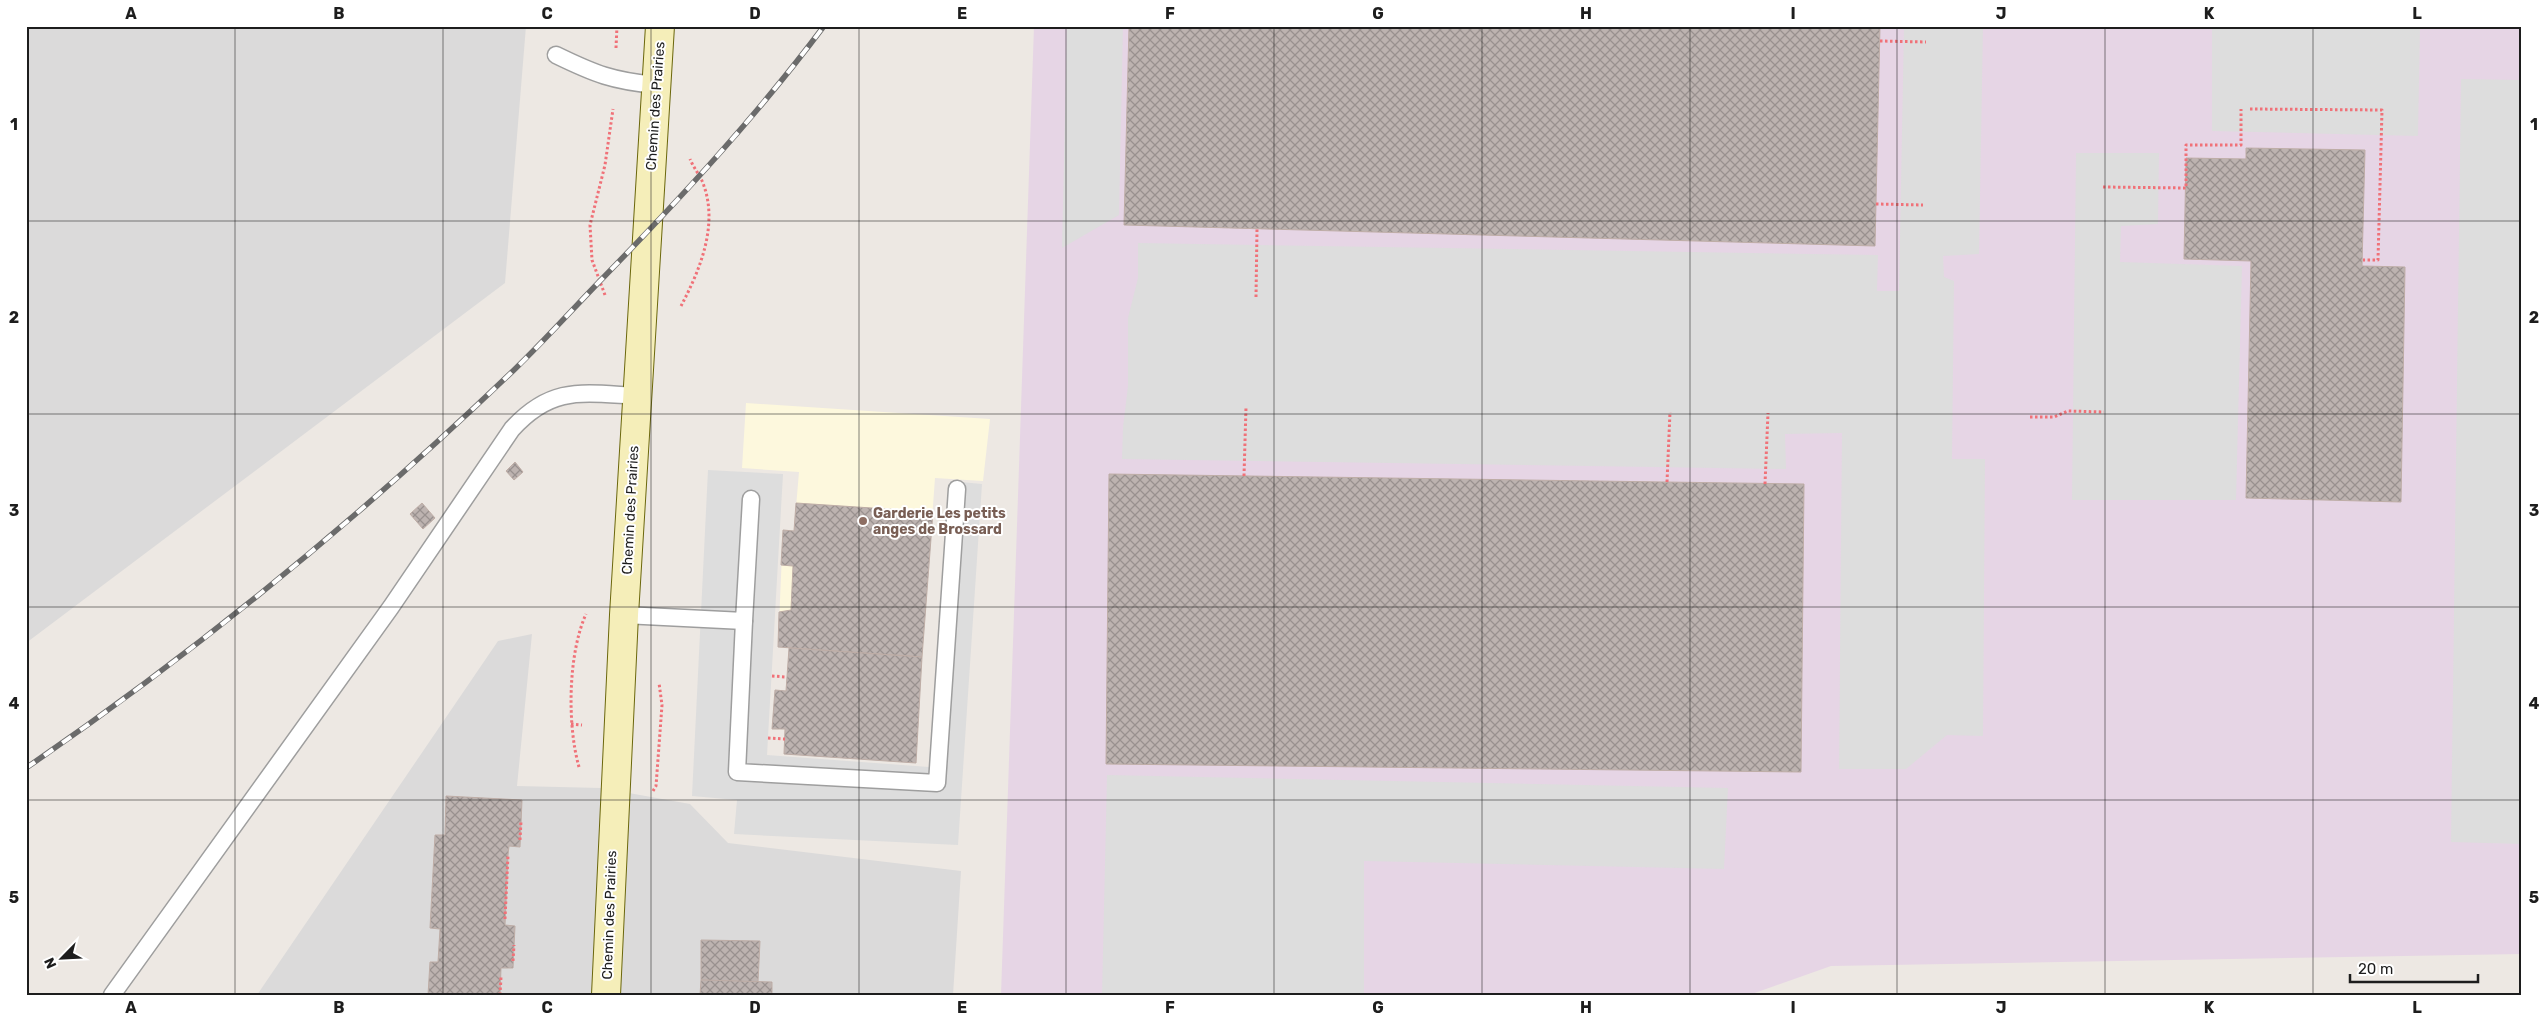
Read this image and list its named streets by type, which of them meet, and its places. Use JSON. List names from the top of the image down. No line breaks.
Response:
{"streets":{"street":["Chemin des Prairies"]},"places":["Garderie Les petits anges de Brossard"],"scale_bar":"20 m","north":"bottom left","grid":{"columns":["A","B","C","D","E","F","G","H","I","J","K","L"],"rows":["1","2","3","4","5"]}}
